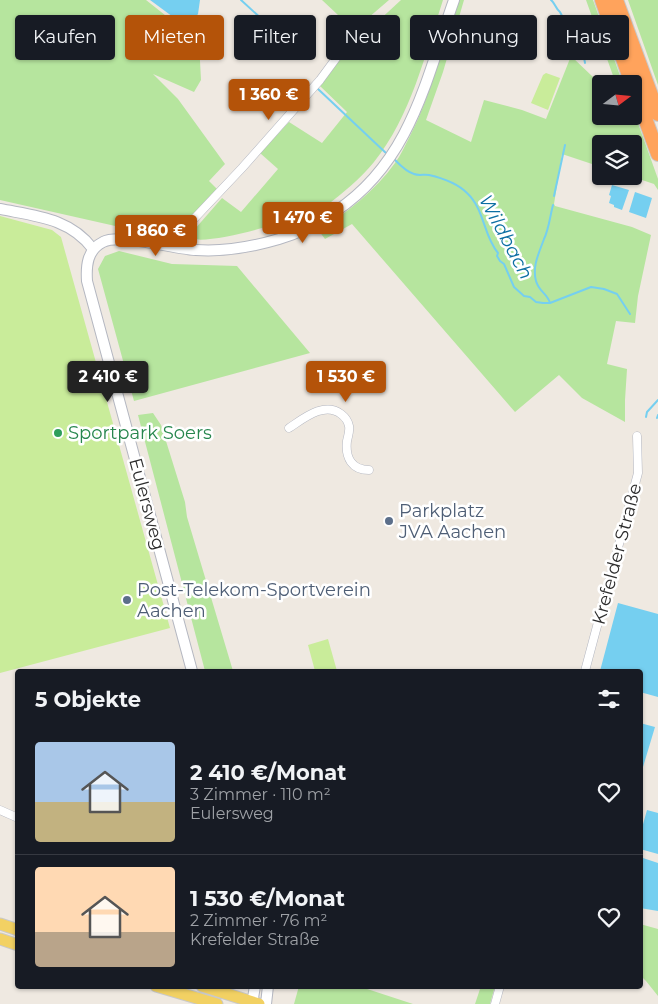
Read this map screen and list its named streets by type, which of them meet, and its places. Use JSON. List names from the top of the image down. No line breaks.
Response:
{"streets":{"main road":["Eulersweg"],"street":["Krefelder Straße"]},"water":["Wildbach"],"places":["Sportpark Soers","Parkplatz JVA Aachen","Post-Telekom-Sportverein Aachen"],"north":"right","page":{"chip":["Kaufen","Mieten","Filter","Neu","Wohnung","Haus"],"price":["1 360 €","1 470 €","1 860 €","2 410 €","1 530 €"],"heading":"5 Objekte","list":[{"name":"2 410 €/Monat","note":"3 Zimmer · 110 m² · Eulersweg"},{"name":"1 530 €/Monat","note":"2 Zimmer · 76 m² · Krefelder Straße"}]}}
